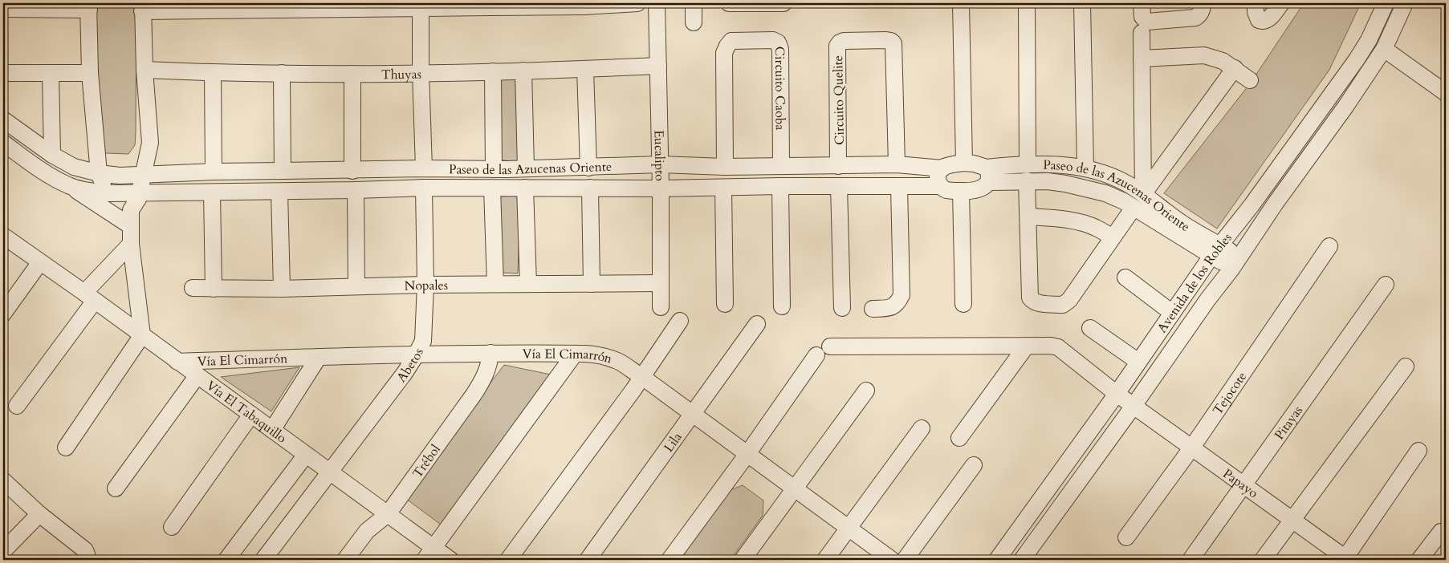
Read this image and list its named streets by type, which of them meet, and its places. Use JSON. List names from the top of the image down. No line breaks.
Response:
{"streets":{"street":["Thuyas","Circuito Caoba","Circuito Quelite","Eucalipto","Paseo de las Azucenas Oriente","Avenida de los Robles","Nopales","Vía El Cimarrón","Abetos","Tejocote","Vía El Tabaquillo","Pitayas","Lila","Trébol","Papayo"]},"crossings":[["Thuyas","Eucalipto"],["Circuito Caoba","Paseo de las Azucenas Oriente"],["Circuito Quelite","Paseo de las Azucenas Oriente"],["Eucalipto","Paseo de las Azucenas Oriente"],["Eucalipto","Nopales"],["Paseo de las Azucenas Oriente","Avenida de los Robles"],["Paseo de las Azucenas Oriente","Abetos"],["Avenida de los Robles","Papayo"],["Nopales","Abetos"],["Vía El Cimarrón","Abetos"],["Vía El Cimarrón","Vía El Tabaquillo"],["Vía El Cimarrón","Lila"],["Vía El Cimarrón","Trébol"],["Abetos","Vía El Tabaquillo"],["Tejocote","Papayo"],["Vía El Tabaquillo","Trébol"],["Pitayas","Papayo"]]}
